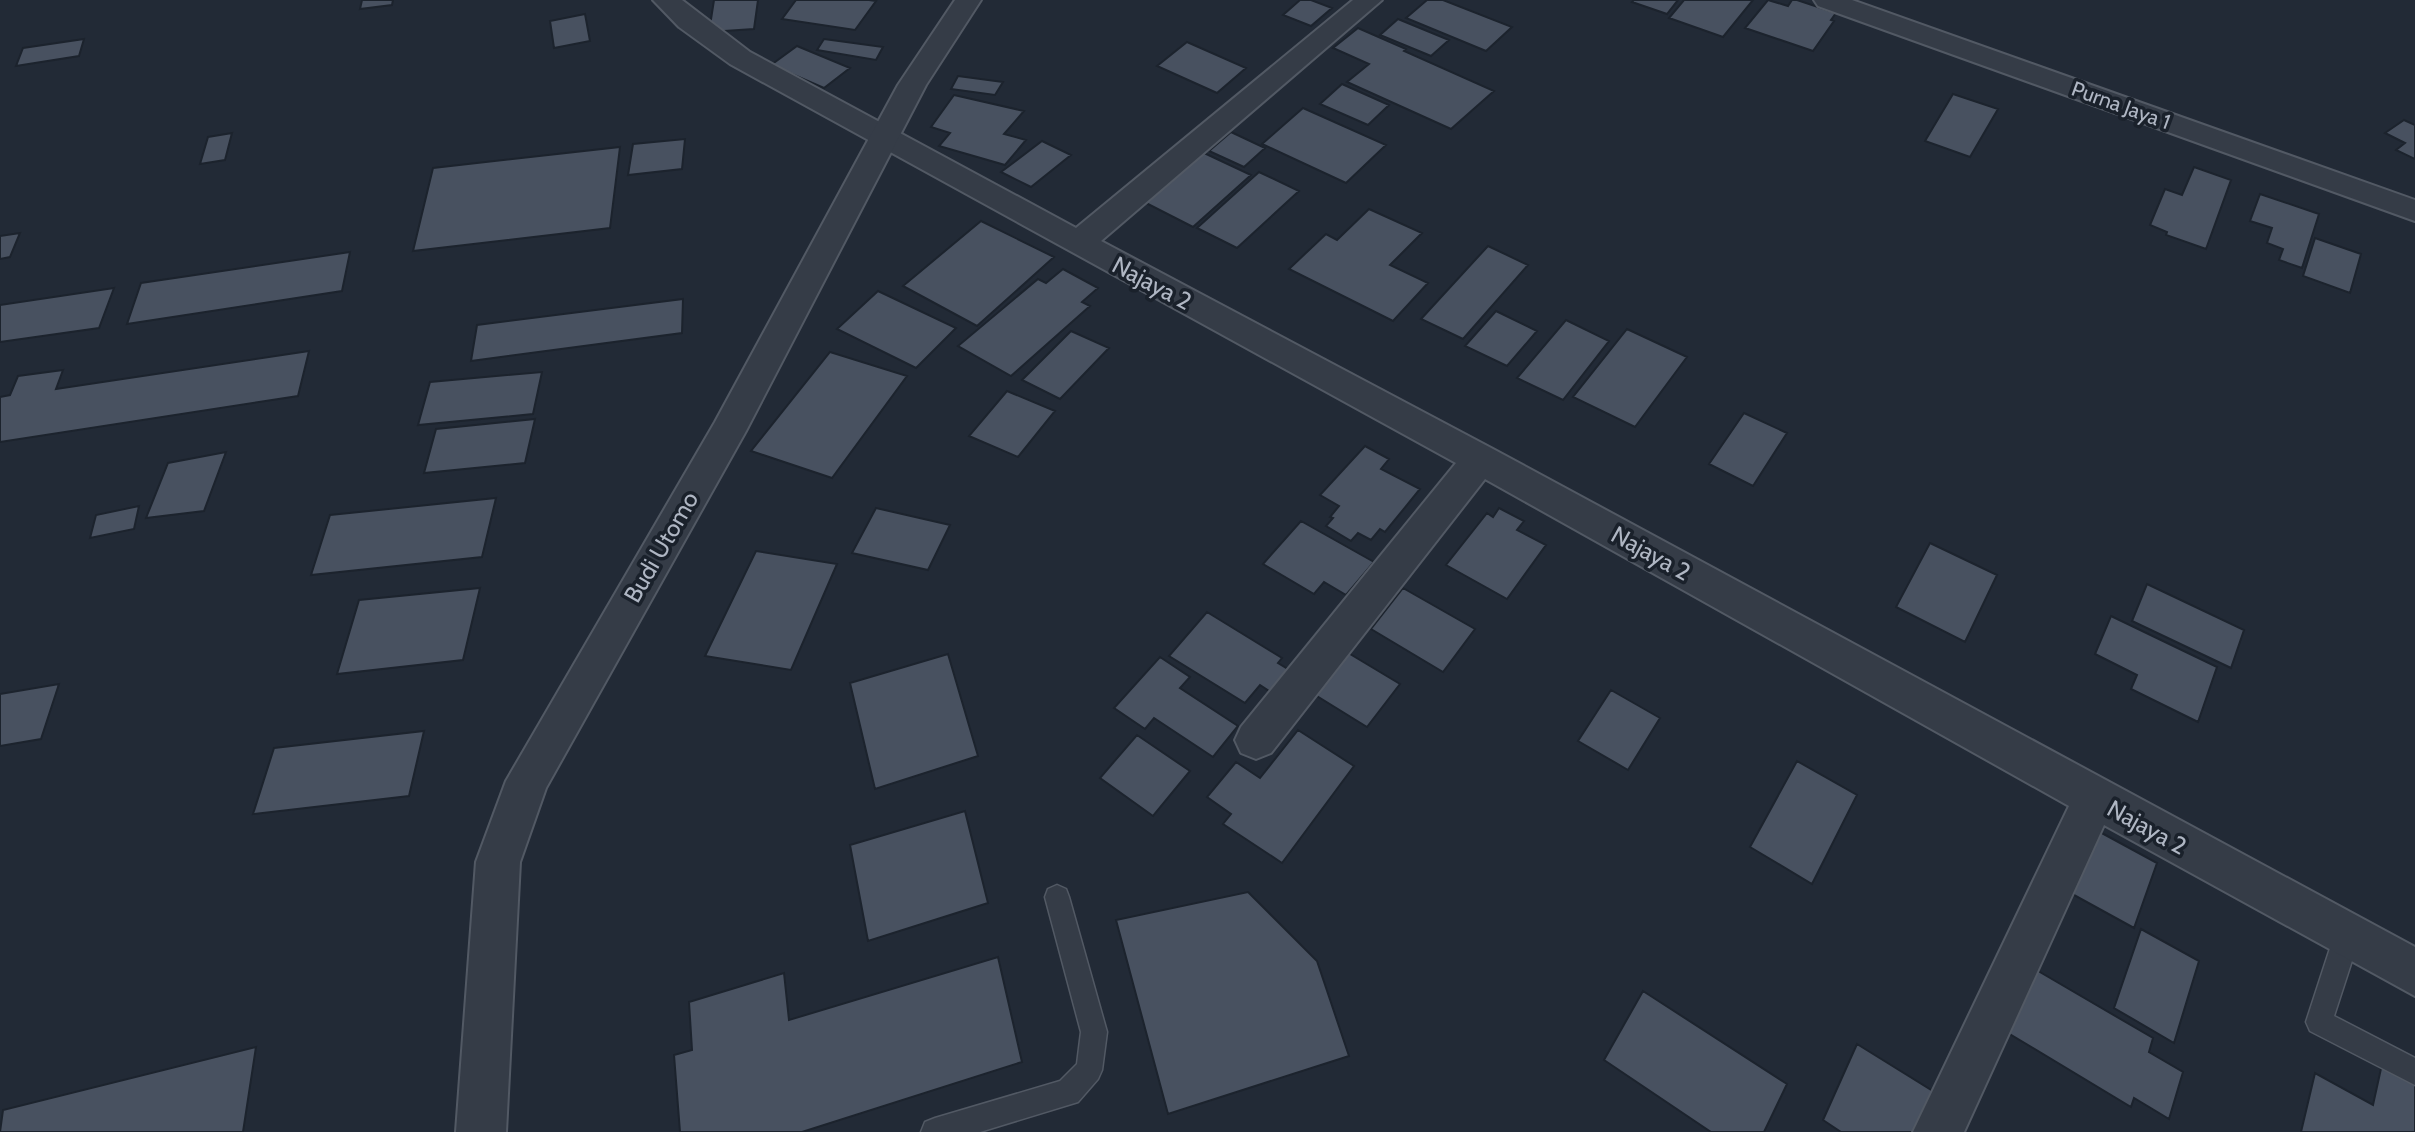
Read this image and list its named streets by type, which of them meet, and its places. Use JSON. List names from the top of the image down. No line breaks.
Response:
{"streets":{"street":["Purna Jaya 1","Najaya 2","Budi Utomo"]},"crossings":[["Najaya 2","Budi Utomo"]]}
